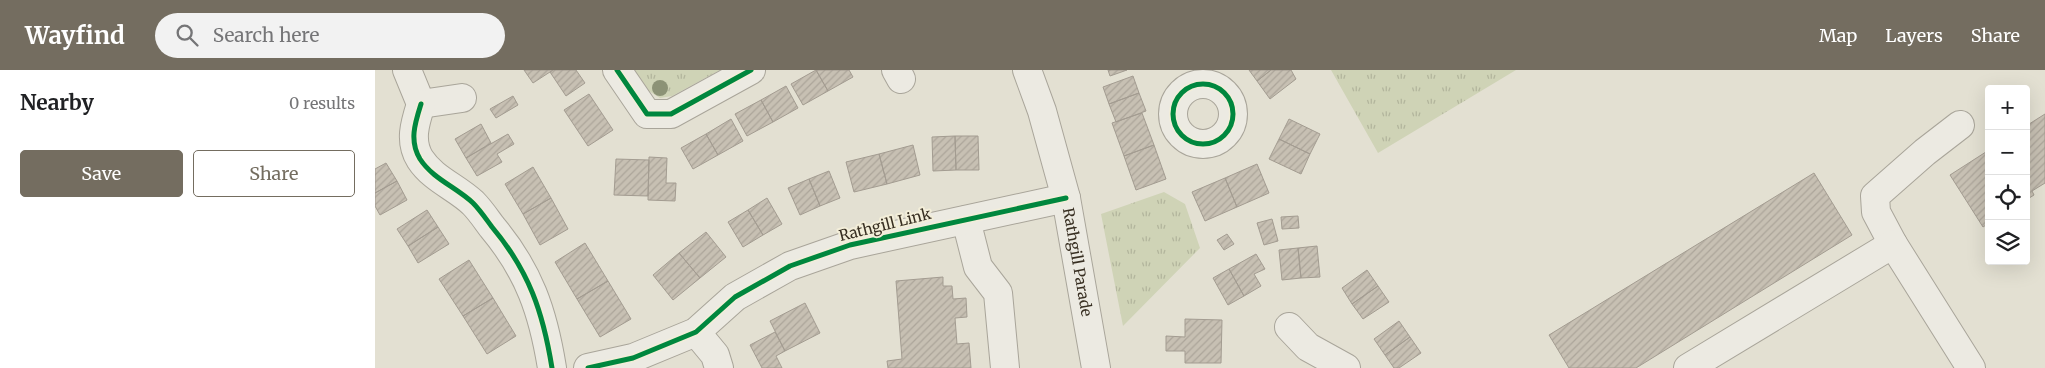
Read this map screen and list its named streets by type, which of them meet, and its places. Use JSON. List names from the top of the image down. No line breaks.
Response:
{"streets":{"street":["Rathgill Link","Rathgill Parade"]},"crossings":[["Rathgill Link","Rathgill Parade"]],"page":{"header":"Wayfind","search":"Search here","nav":["Map","Layers","Share"],"heading":["Nearby","0 results"],"map_buttons":["+","−"],"buttons":["Save","Share"]}}
